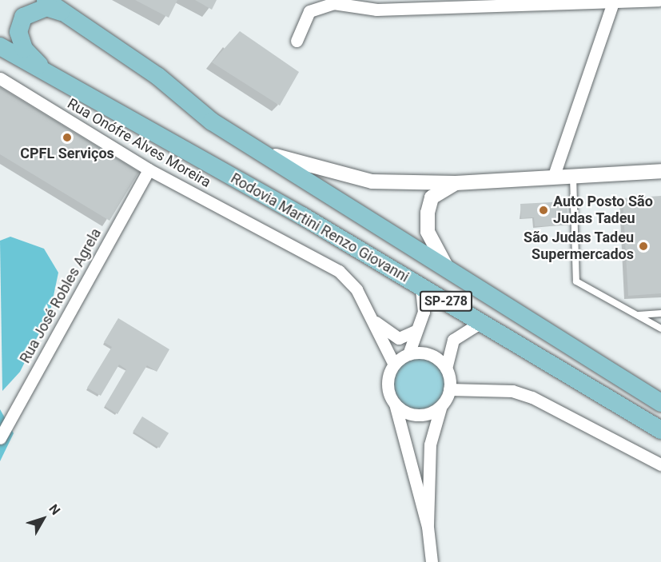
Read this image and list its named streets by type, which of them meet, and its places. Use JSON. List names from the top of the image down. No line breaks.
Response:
{"streets":{"main road":["Rodovia Martini Renzo Giovanni","SP-278"],"street":["Rua Onófre Alves Moreira","Rua José Robles Agrela"]},"crossings":[["Rua Onófre Alves Moreira","Rua José Robles Agrela"]],"places":["CPFL Serviços","Auto Posto São Judas Tadeu","São Judas Tadeu Supermercados"],"north":"top right"}
